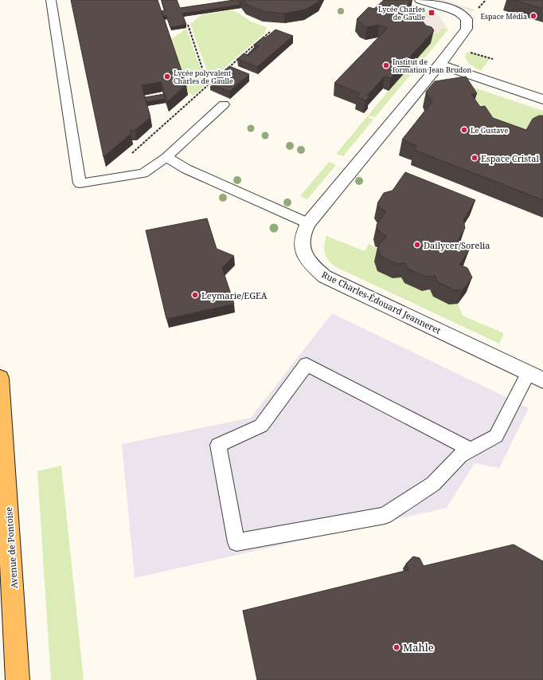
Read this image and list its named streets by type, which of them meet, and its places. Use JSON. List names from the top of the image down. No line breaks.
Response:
{"streets":{"main road":["Avenue de Pontoise"],"street":["Rue Charles-Édouard Jeanneret"]},"places":{"transit":["Lycée Charles de Gaulle"],"other":["Espace Média","Institut de formation Jean Brudon","Lycée polyvalent Charles de Gaulle","Le Gustave","Espace Cristal","Dailycer/Sorelia","Leymarie/EGEA","Mahle"]}}
